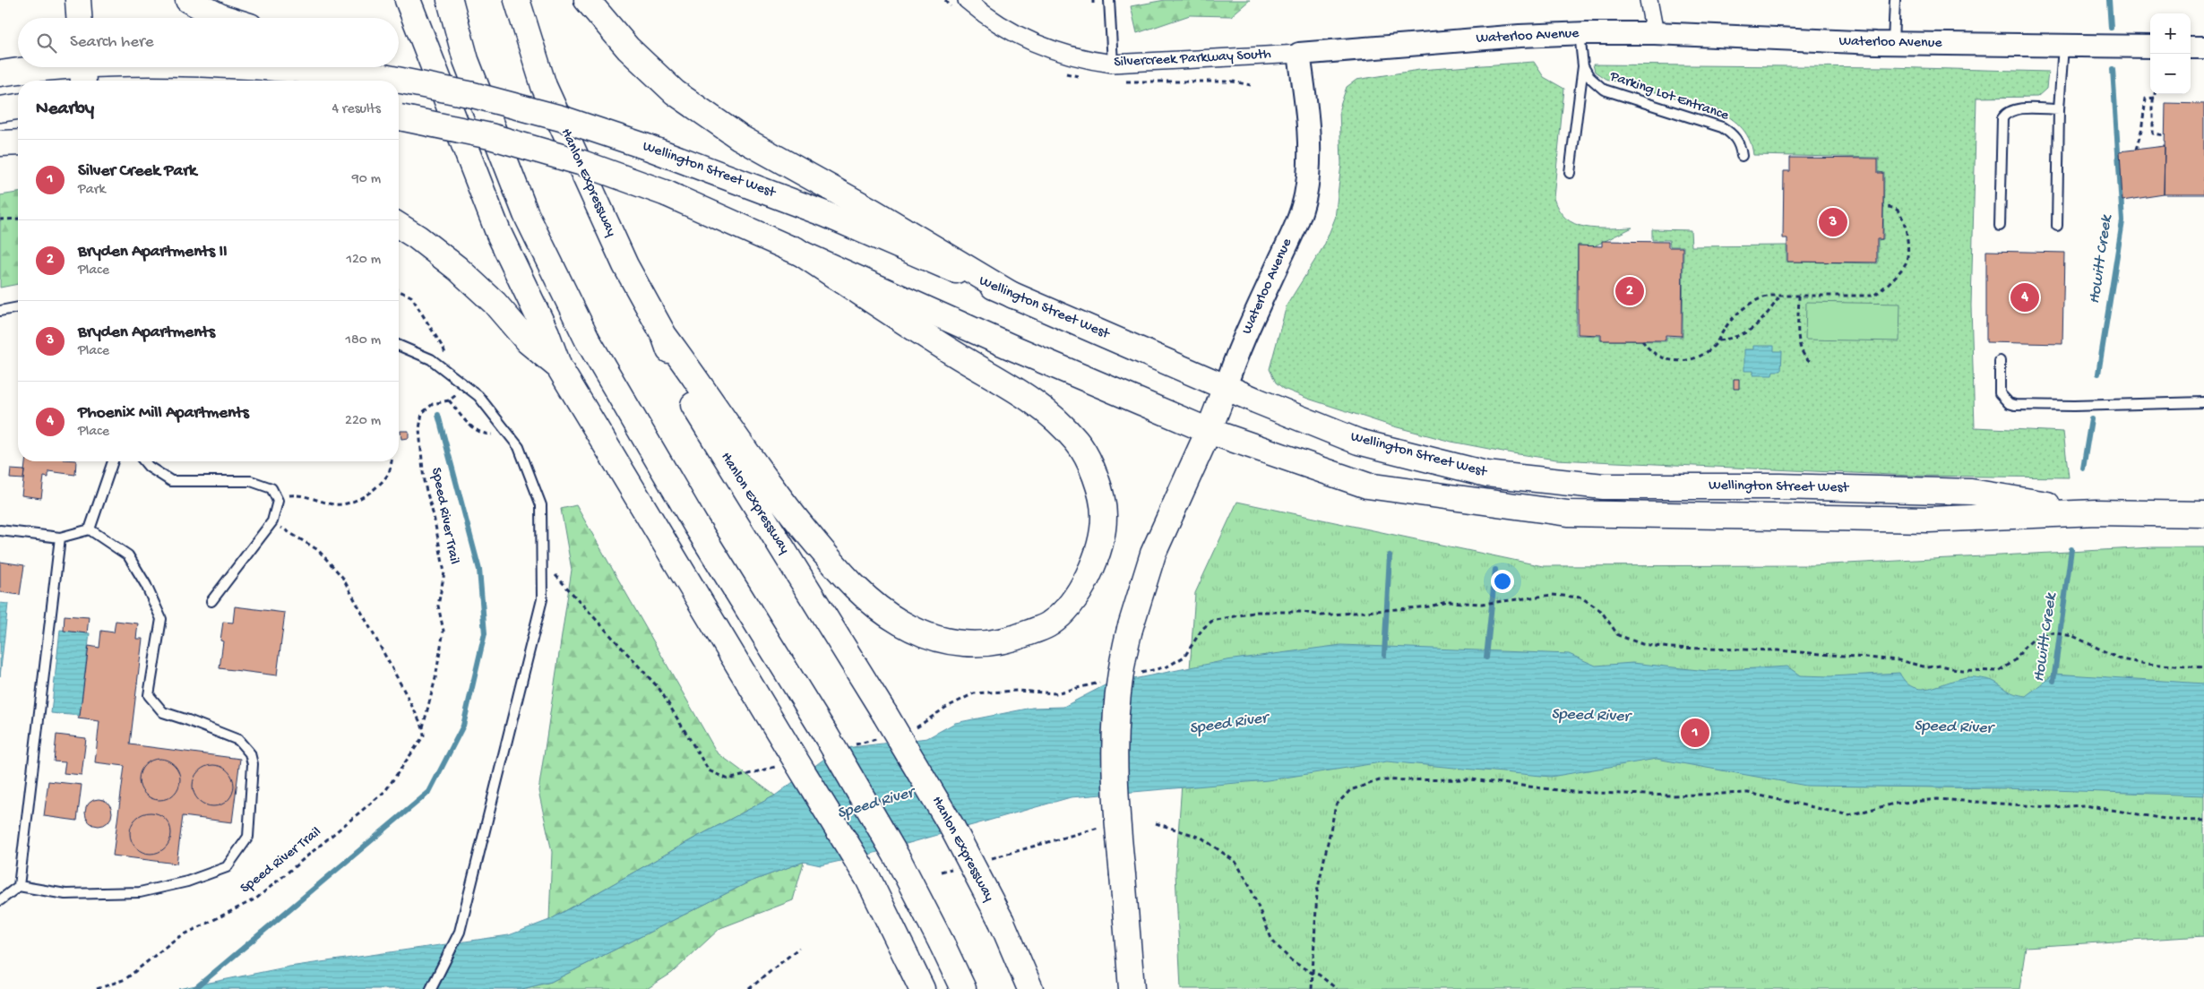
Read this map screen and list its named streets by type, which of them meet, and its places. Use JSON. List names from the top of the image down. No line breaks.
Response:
{"streets":{"main road":["Waterloo Avenue","Wellington Street West","Hanlon Expressway"],"street":["Silvercreek Parkway South"],"lane":["Parking Lot Entrance"],"path":["Speed River Trail"]},"crossings":[["Waterloo Avenue","Silvercreek Parkway South"],["Waterloo Avenue","Wellington Street West"]],"water":["Howitt Creek","Speed River"],"page":{"map_buttons":["+","−"],"search":"Search here","heading":["Nearby","4 results"],"list":[{"mark":"1","name":"Silver Creek Park","note":"Park","value":"90 m"},{"mark":"2","name":"Bryden Apartments II","note":"Place","value":"120 m"},{"mark":"3","name":"Bryden Apartments","note":"Place","value":"180 m"},{"mark":"4","name":"Phoenix Mill Apartments","note":"Place","value":"220 m"}],"pins":["3","2","4","1"]}}
